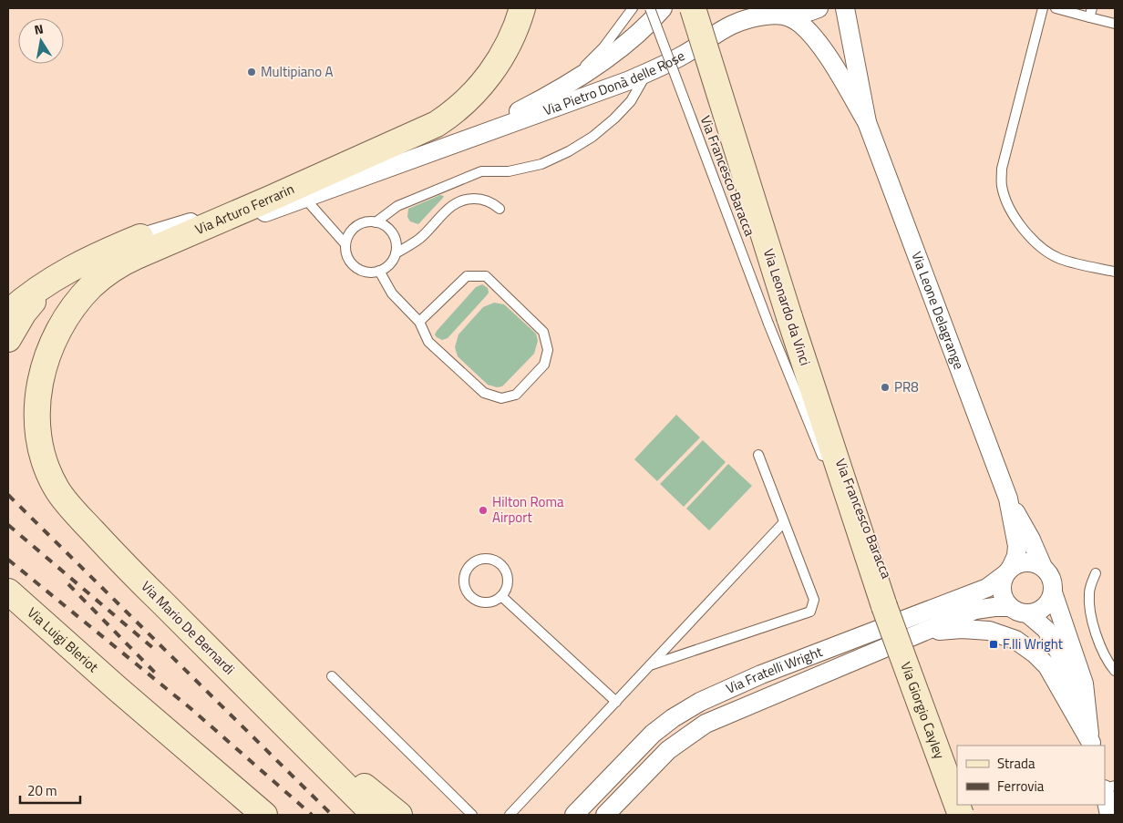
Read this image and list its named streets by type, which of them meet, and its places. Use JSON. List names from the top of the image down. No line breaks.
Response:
{"streets":{"main road":["Via Arturo Ferrarin","Via Leonardo da Vinci","Via Mario De Bernardi","Via Luigi Bleriot","Via Giorgio Cayley"],"street":["Via Pietro Donà delle Rose","Via Leone Delagrange","Via Fratelli Wright"],"lane":["Via Francesco Baracca"]},"crossings":[["Via Pietro Donà delle Rose","Via Arturo Ferrarin"],["Via Pietro Donà delle Rose","Via Leone Delagrange"],["Via Francesco Baracca","Via Leonardo da Vinci"],["Via Francesco Baracca","Via Giorgio Cayley"],["Via Arturo Ferrarin","Via Mario De Bernardi"],["Via Leonardo da Vinci","Via Giorgio Cayley"],["Via Leone Delagrange","Via Fratelli Wright"]],"places":{"other":["Multipiano A","PR8","Hilton Roma Airport"],"transit":["F.lli Wright"]},"legend":["Strada","Ferrovia"],"scale_bar":"20 m","north":"top"}
